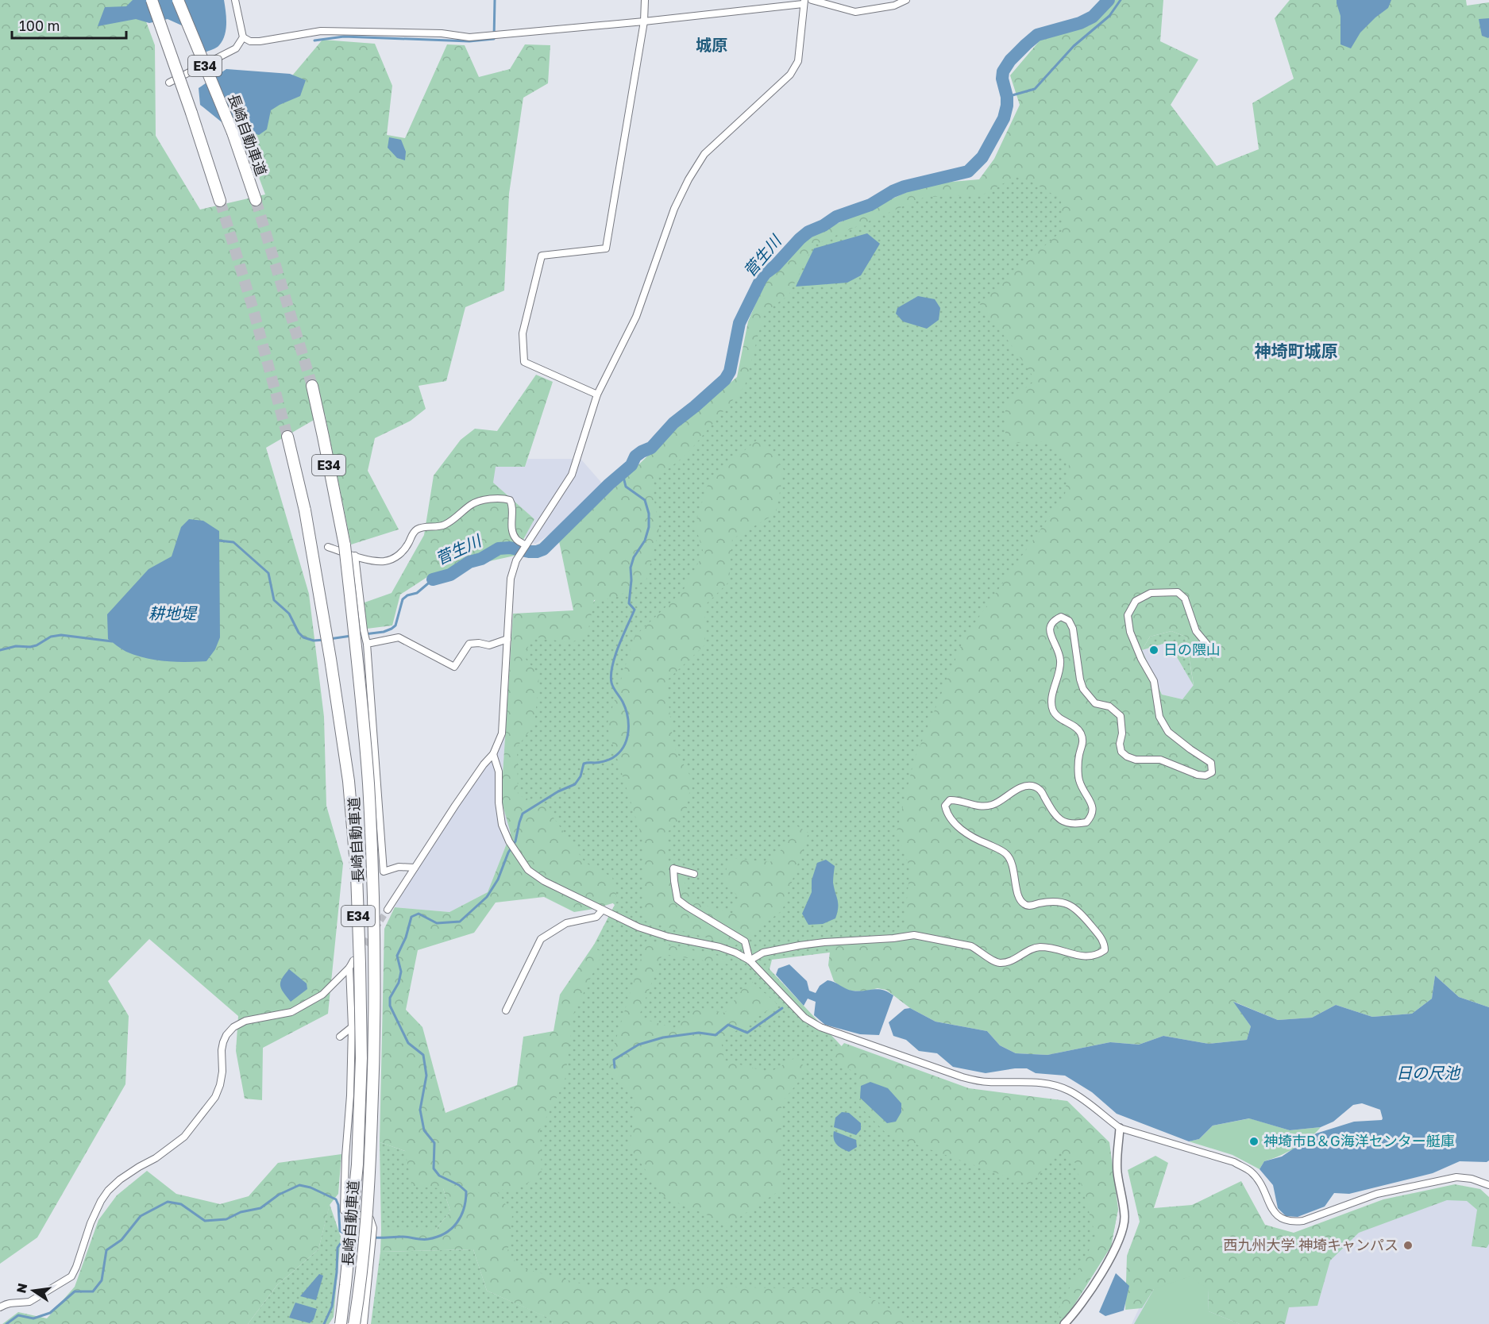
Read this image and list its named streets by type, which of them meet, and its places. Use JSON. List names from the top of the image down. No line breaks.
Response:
{"streets":{"highway":["E34","長崎自動車道"]},"districts":["城原","神埼町城原"],"water":["菅生川","耕地堤","日の尺池"],"places":["日の隈山","神埼市B＆G海洋センター艇庫","西九州大学 神埼キャンパス"],"scale_bar":"100 m","north":"left"}
